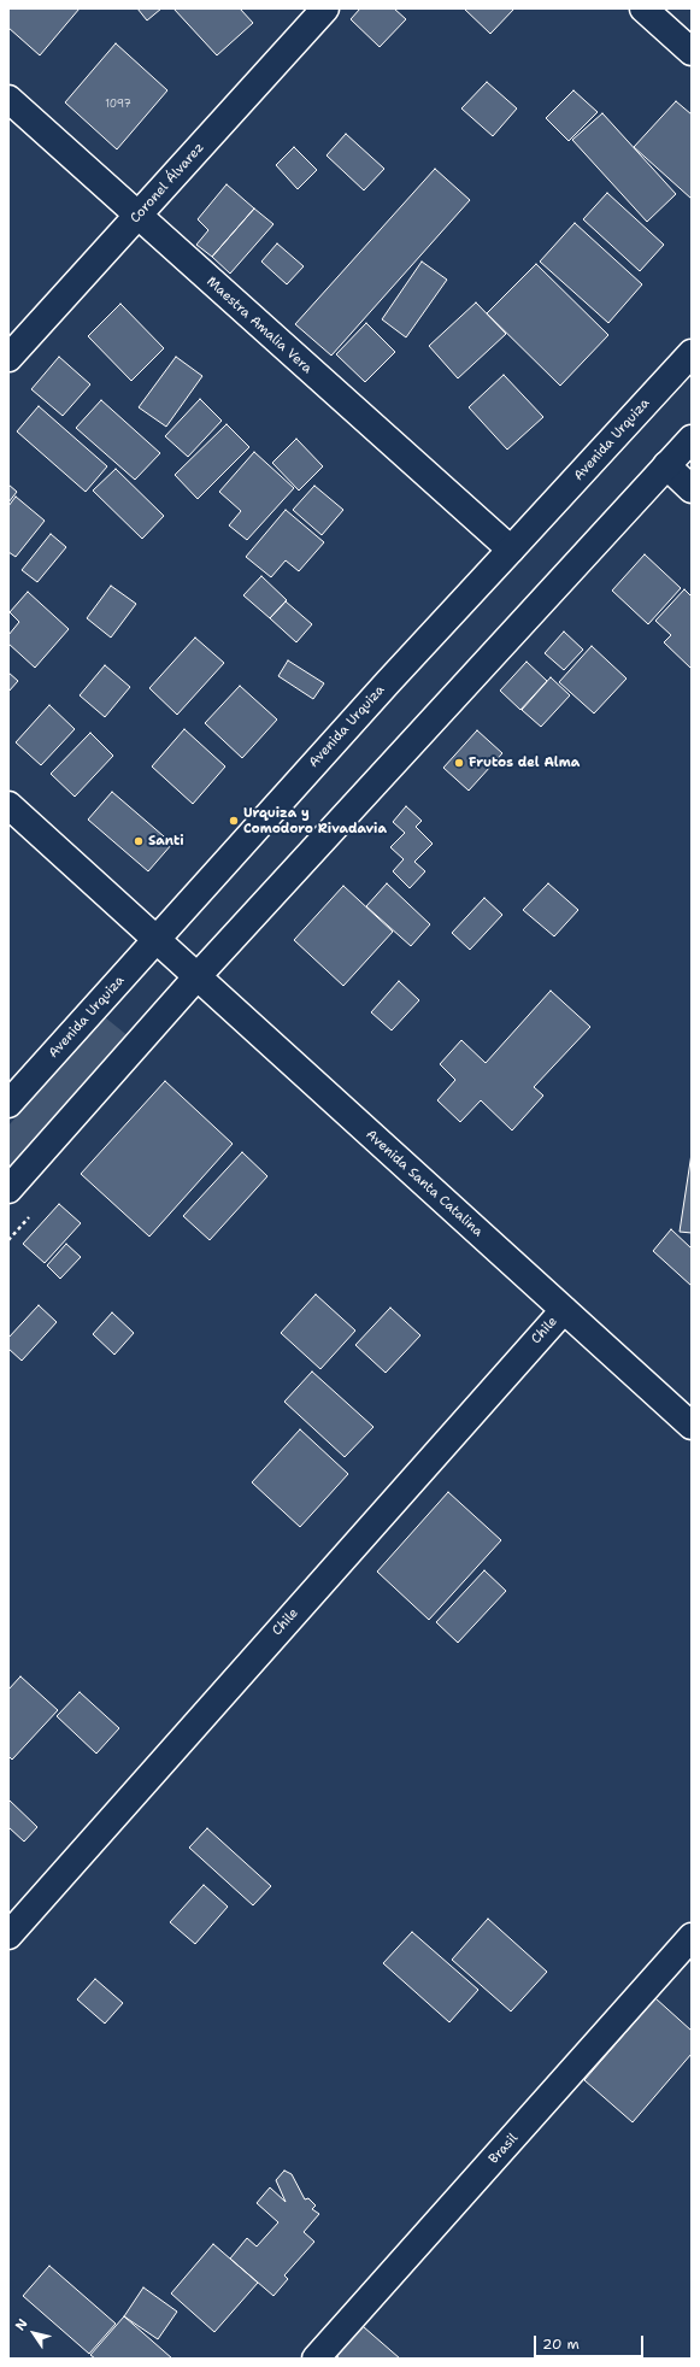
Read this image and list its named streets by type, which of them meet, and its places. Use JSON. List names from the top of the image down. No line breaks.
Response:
{"streets":{"main road":["Coronel Álvarez","Maestra Amalia Vera","Avenida Urquiza","Avenida Santa Catalina","Chile","Brasil"]},"crossings":[["Coronel Álvarez","Maestra Amalia Vera"],["Maestra Amalia Vera","Avenida Urquiza"],["Avenida Urquiza","Avenida Santa Catalina"],["Avenida Santa Catalina","Chile"]],"places":["Frutos del Alma","Urquiza y Comodoro Rivadavia","Santi"],"house_numbers":["1097"],"scale_bar":"20 m","north":"top left"}
